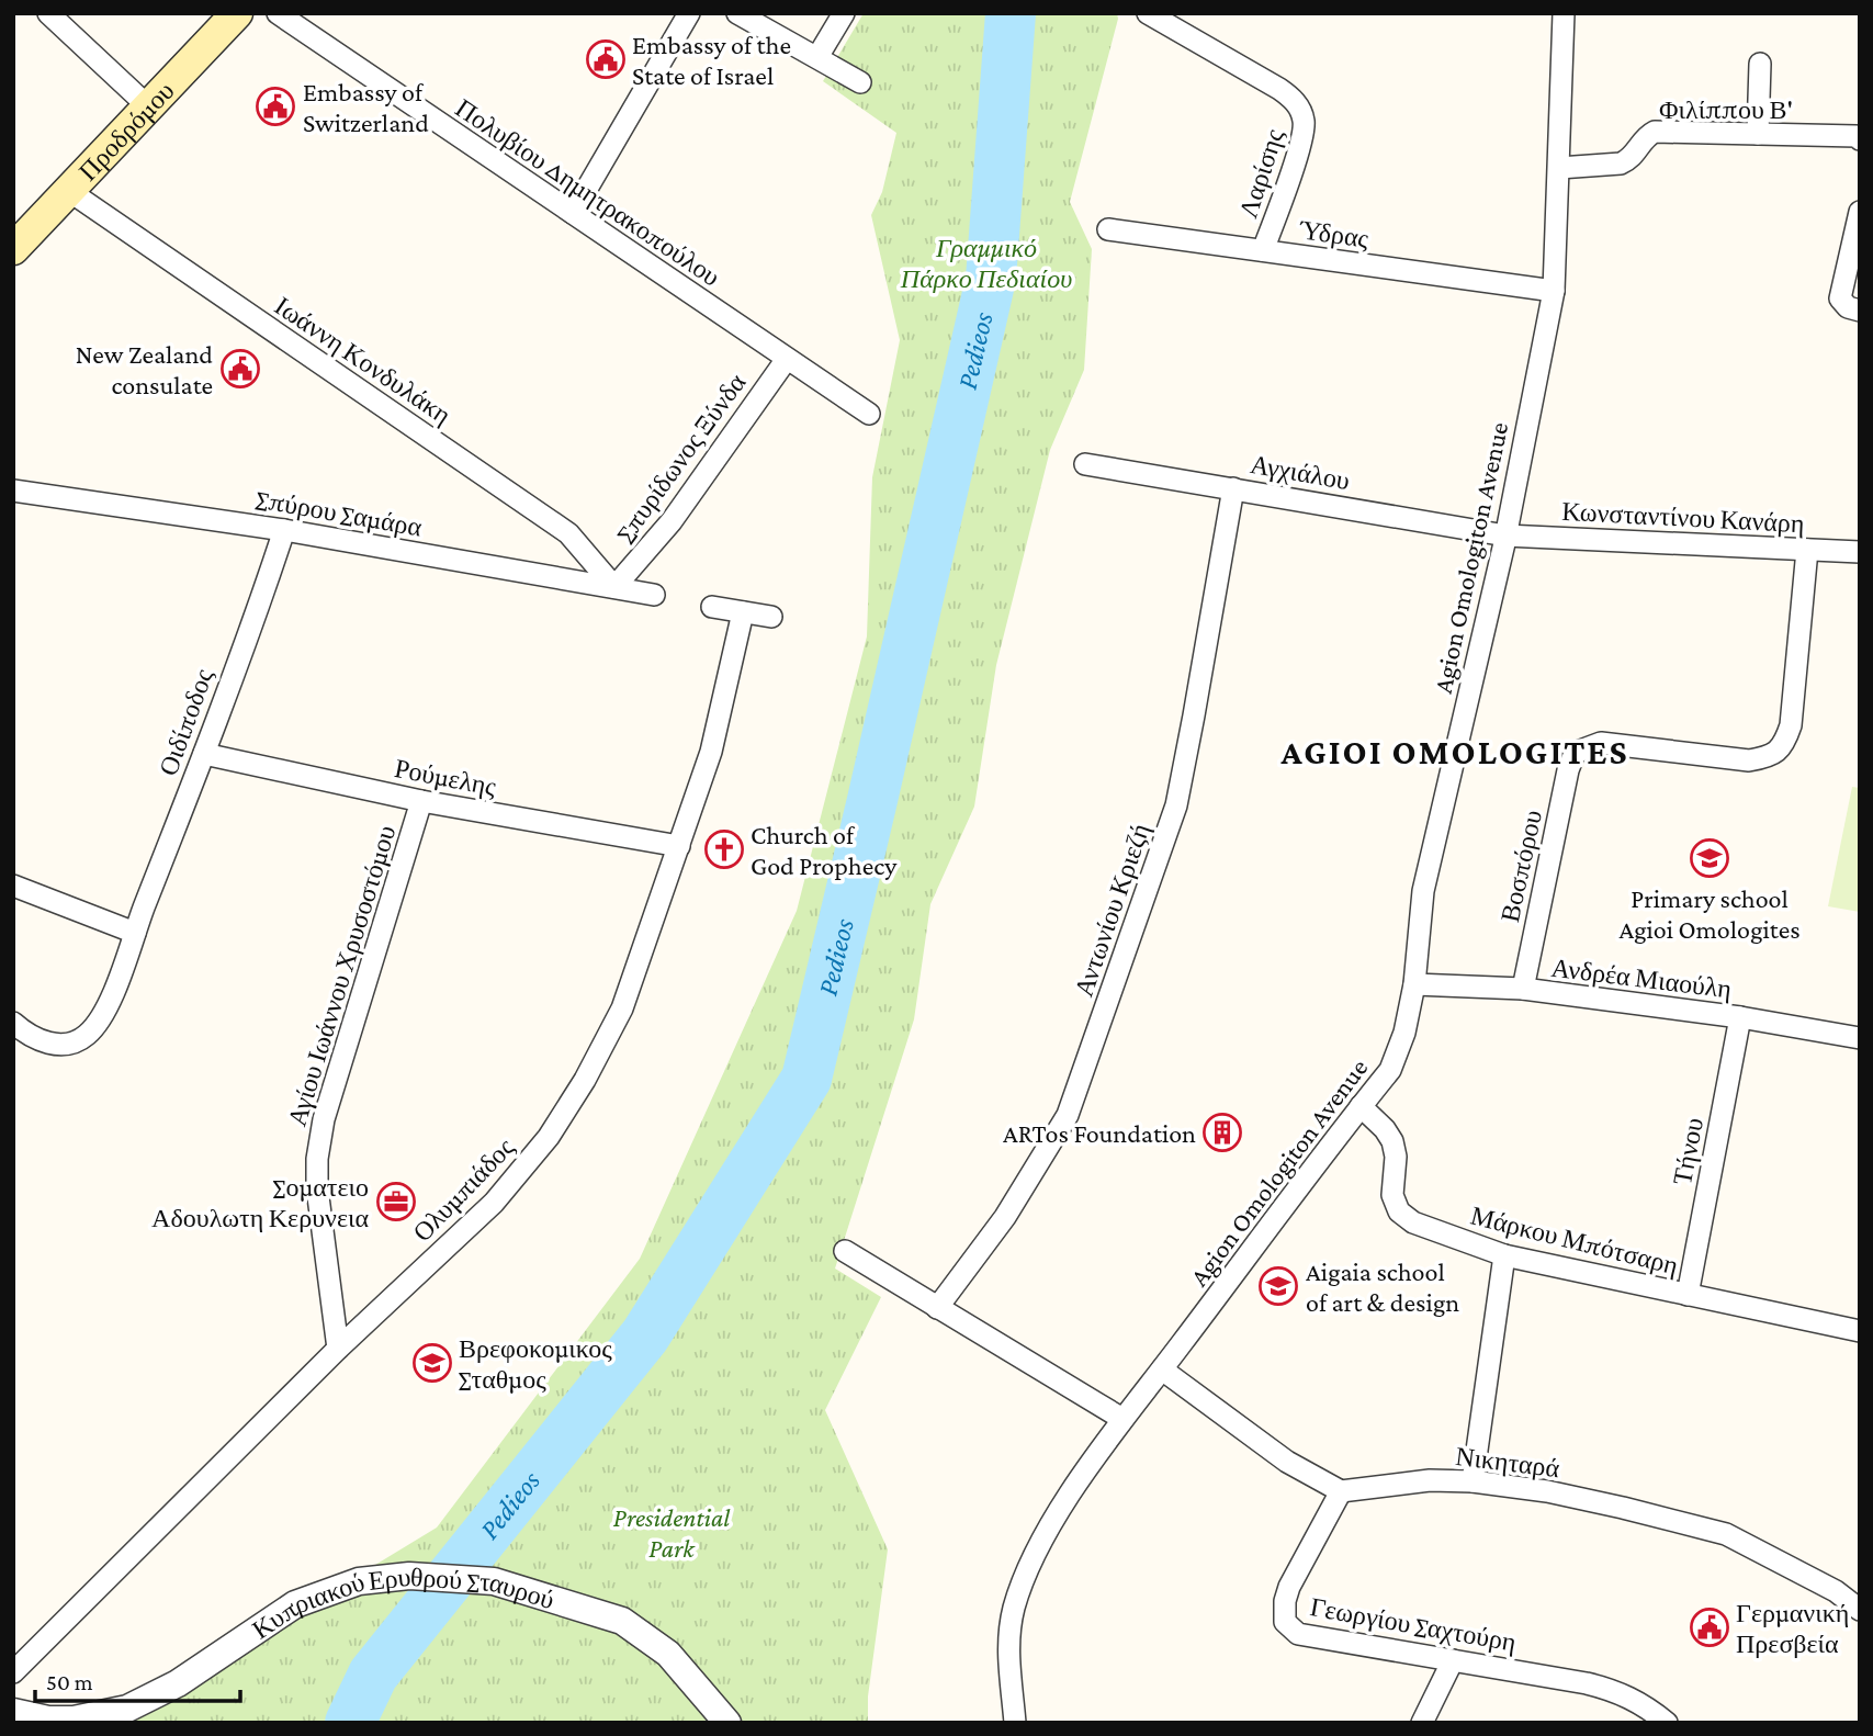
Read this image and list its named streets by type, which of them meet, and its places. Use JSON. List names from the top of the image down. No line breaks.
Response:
{"streets":{"main road":["Προδρόμου"],"street":["Φιλίππου Β'","Λαρίσης","Πολυβίου Δημητρακοπούλου","Ύδρας","Ιωάννη Κονδυλάκη","Σπυρίδωνος Ξύνδα","Αγχιάλου","Σπύρου Σαμάρα","Κωνσταντίνου Κανάρη","Agion Omologiton Avenue","Οιδίποδος","Ρούμελης","Βοσπόρου","Αντωνίου Κριεζή","Αγίου Ιωάννου Χρυσοστόμου","Ανδρέα Μιαούλη","Τήνου","Ολυμπιάδος","Μάρκου Μπότσαρη","Νικηταρά","Κυπριακού Ερυθρού Σταυρού","Γεωργίου Σαχτούρη"]},"crossings":[["Φιλίππου Β'","Agion Omologiton Avenue"],["Προδρόμου","Ιωάννη Κονδυλάκη"],["Λαρίσης","Ύδρας"],["Πολυβίου Δημητρακοπούλου","Σπυρίδωνος Ξύνδα"],["Ύδρας","Agion Omologiton Avenue"],["Ιωάννη Κονδυλάκη","Σπυρίδωνος Ξύνδα"],["Ιωάννη Κονδυλάκη","Σπύρου Σαμάρα"],["Σπυρίδωνος Ξύνδα","Σπύρου Σαμάρα"],["Αγχιάλου","Κωνσταντίνου Κανάρη"],["Αγχιάλου","Agion Omologiton Avenue"],["Αγχιάλου","Αντωνίου Κριεζή"],["Σπύρου Σαμάρα","Οιδίποδος"],["Κωνσταντίνου Κανάρη","Agion Omologiton Avenue"],["Κωνσταντίνου Κανάρη","Βοσπόρου"],["Agion Omologiton Avenue","Ανδρέα Μιαούλη"],["Agion Omologiton Avenue","Μάρκου Μπότσαρη"],["Οιδίποδος","Ρούμελης"],["Ρούμελης","Αγίου Ιωάννου Χρυσοστόμου"],["Ρούμελης","Ολυμπιάδος"],["Βοσπόρου","Ανδρέα Μιαούλη"],["Αγίου Ιωάννου Χρυσοστόμου","Ολυμπιάδος"],["Ανδρέα Μιαούλη","Τήνου"],["Τήνου","Μάρκου Μπότσαρη"],["Νικηταρά","Γεωργίου Σαχτούρη"]],"districts":["AGIOI OMOLOGITES"],"water":["Pedieos"],"parks":["Γραμμικό Πάρκο Πεδιαίου","Presidential Park"],"places":{"public building":["Embassy of the State of Israel","Embassy of Switzerland","New Zealand consulate","Γερμανική Πρεσβεία"],"church":["Church of God Prophecy"],"school or university":["Primary school Agioi Omologites","Aigaia school of art & design","Βρεφοκομικος Σταθμος"],"building":["ARTos Foundation"],"office":["Σοματειο Αδουλωτη Κερυνεια"]},"scale_bar":"50 m"}
